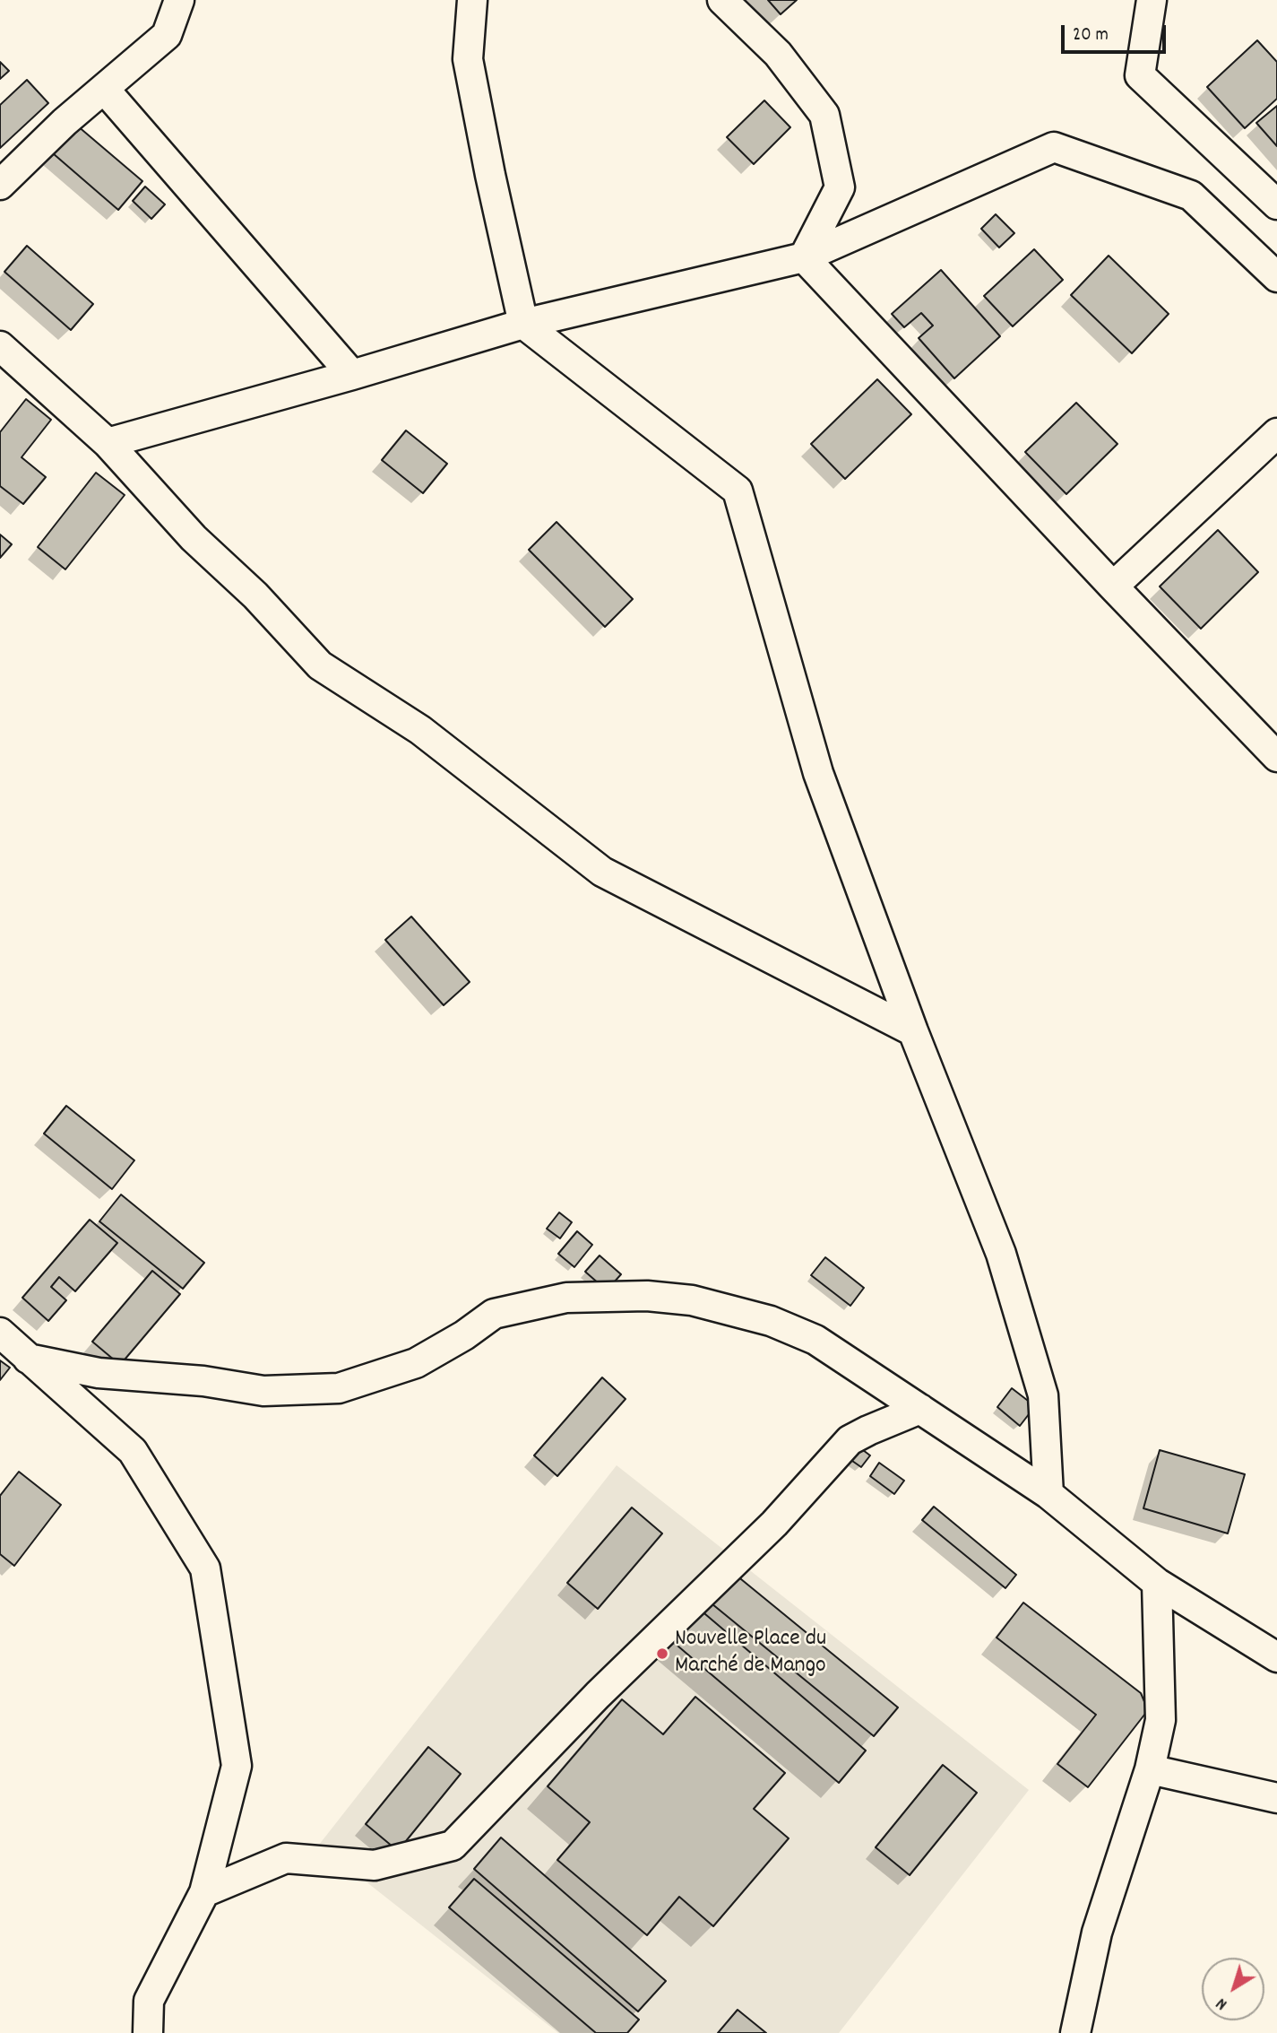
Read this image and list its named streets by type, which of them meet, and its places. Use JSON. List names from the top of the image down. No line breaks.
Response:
{"places":["Nouvelle Place du Marché de Mango"],"scale_bar":"20 m","north":"bottom left"}
